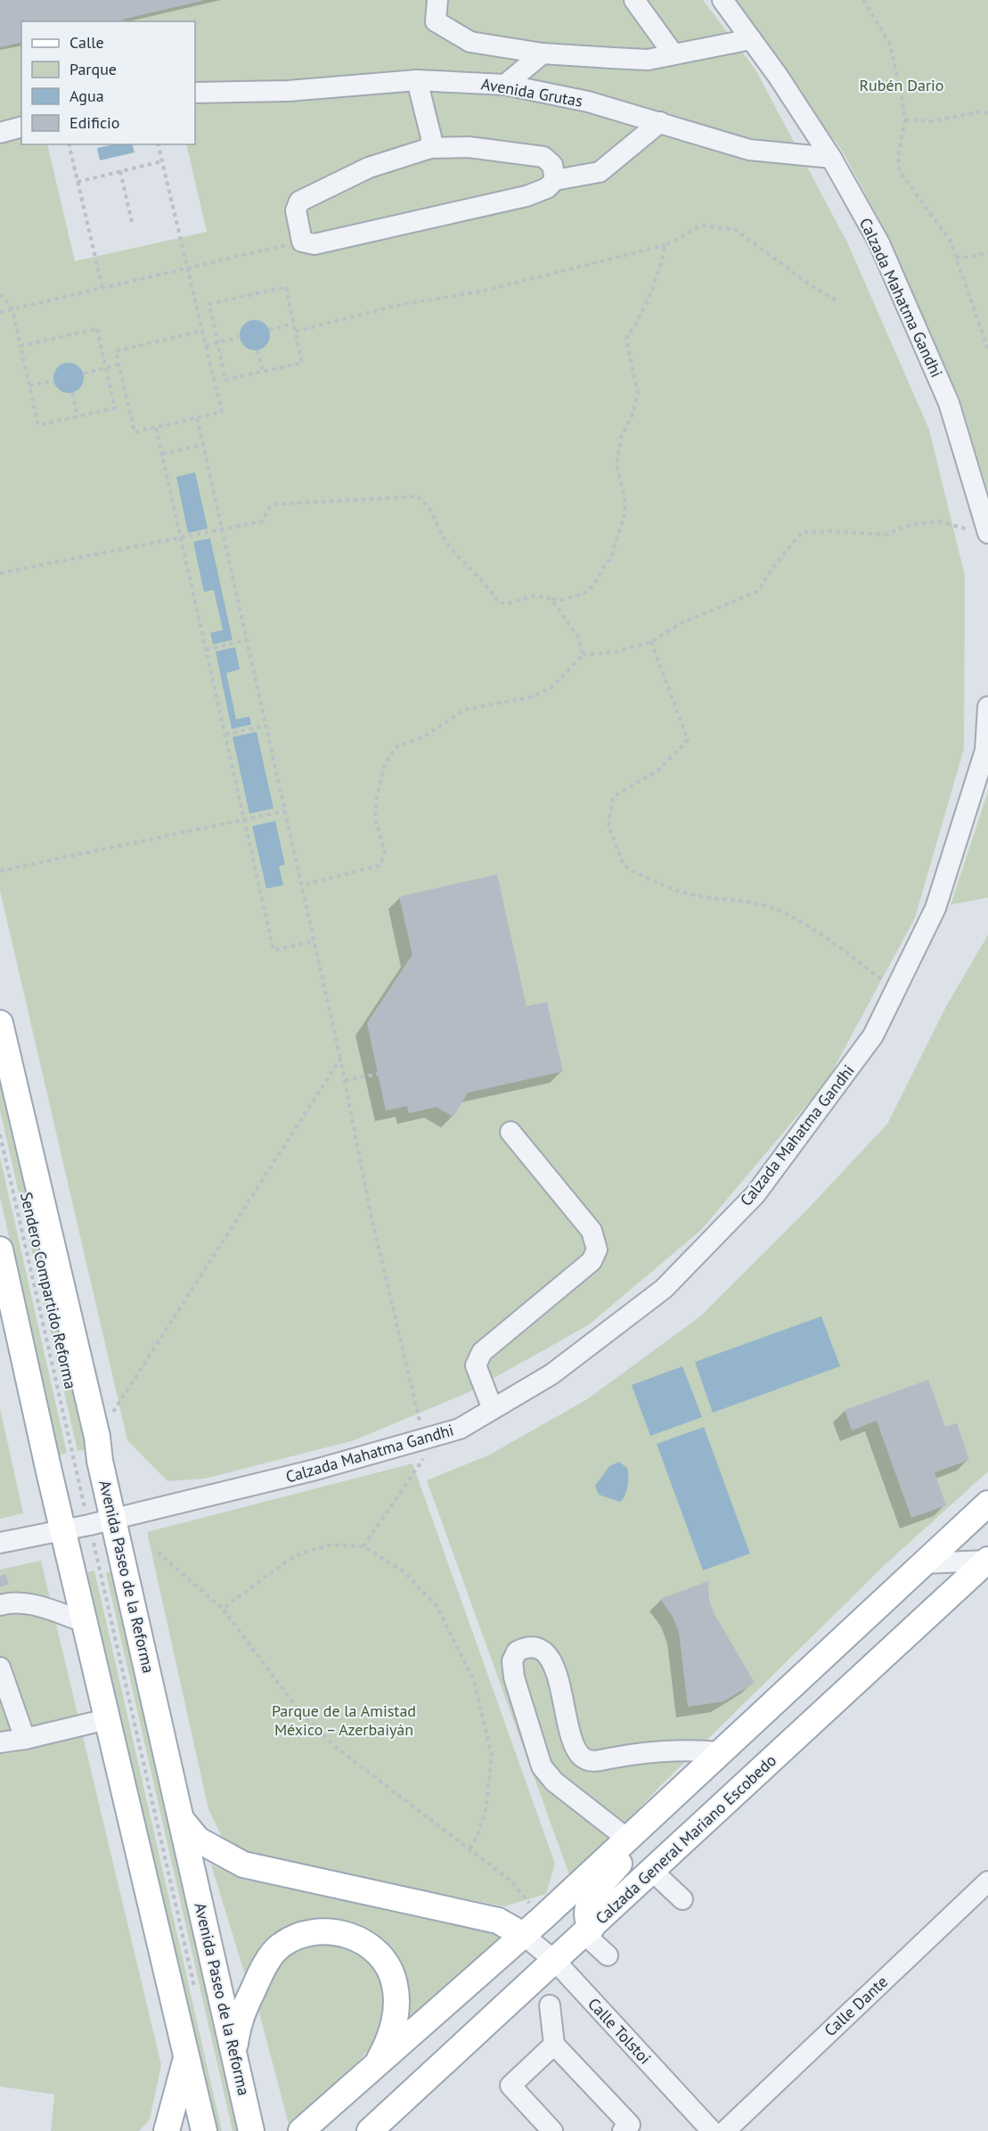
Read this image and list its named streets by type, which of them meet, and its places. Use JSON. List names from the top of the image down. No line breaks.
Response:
{"streets":{"main road":["Avenida Paseo de la Reforma","Calzada General Mariano Escobedo"],"street":["Avenida Grutas","Calzada Mahatma Gandhi","Calle Dante","Calle Tolstoi"],"path":["Sendero Compartido Reforma"]},"crossings":[["Avenida Grutas","Calzada Mahatma Gandhi"],["Calzada Mahatma Gandhi","Avenida Paseo de la Reforma"],["Calzada General Mariano Escobedo","Calle Tolstoi"]],"parks":["Rubén Dario","Parque de la Amistad México – Azerbaiyán"],"legend":["Calle","Parque","Agua","Edificio"]}
